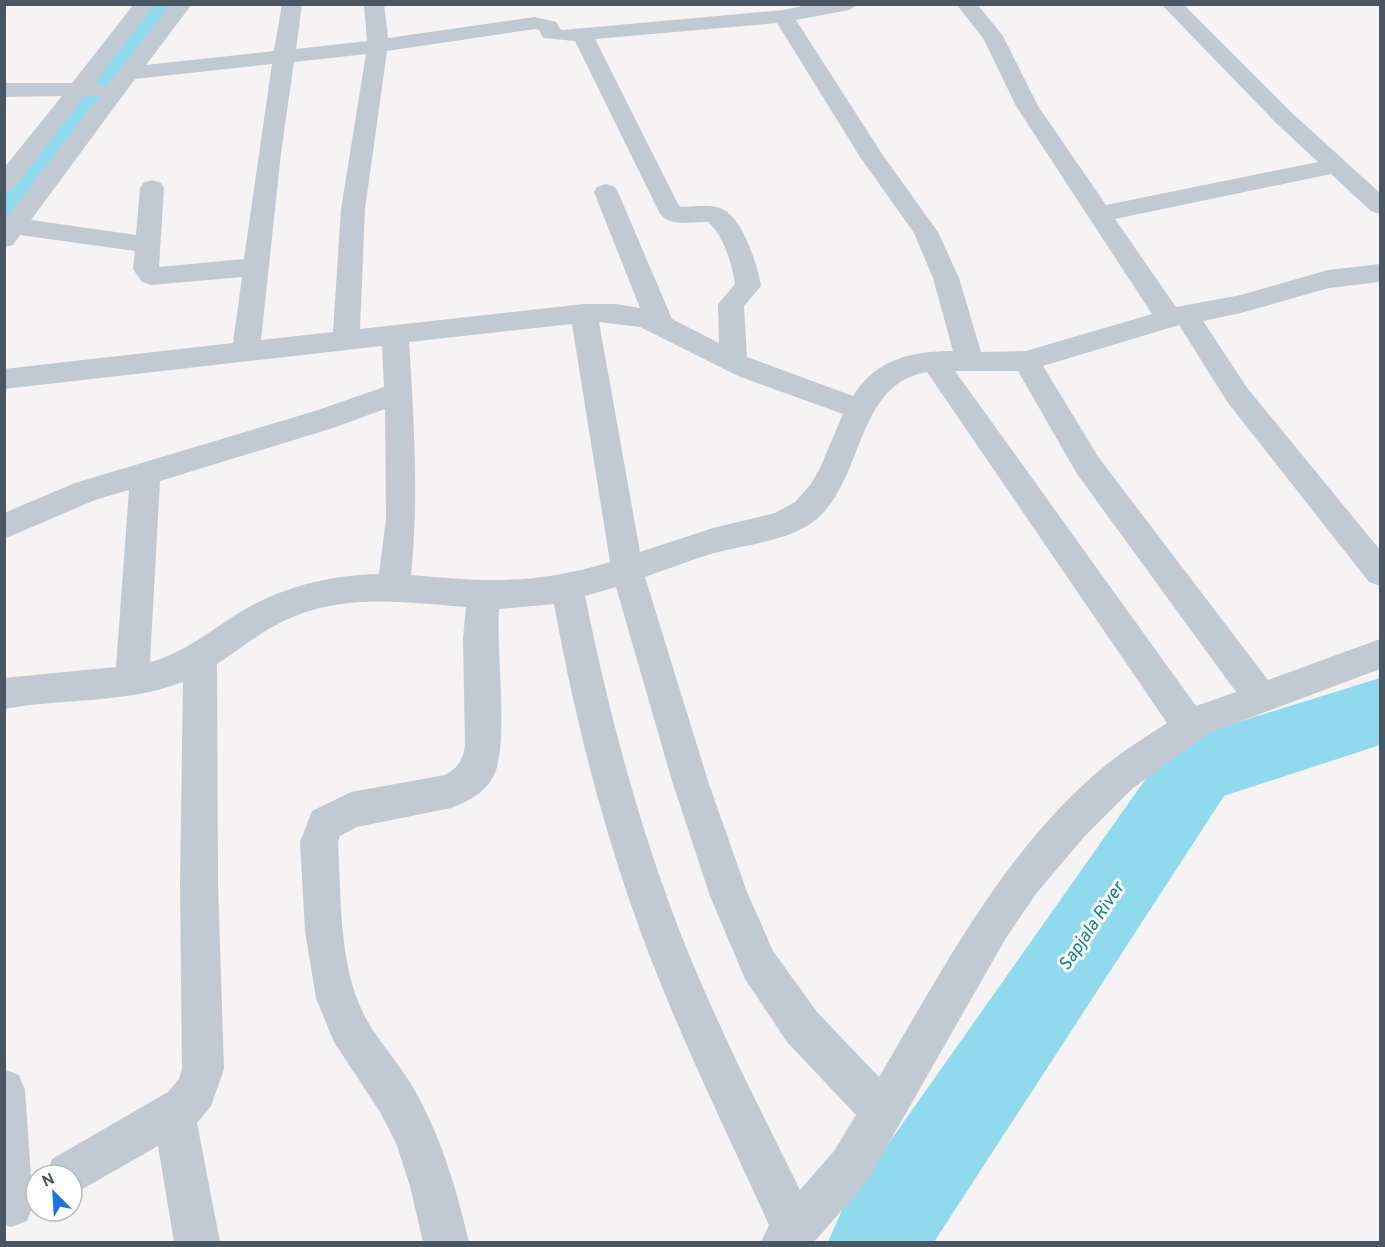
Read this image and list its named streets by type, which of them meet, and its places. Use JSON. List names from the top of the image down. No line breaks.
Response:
{"water":["Sapjala River"],"north":"top left"}
